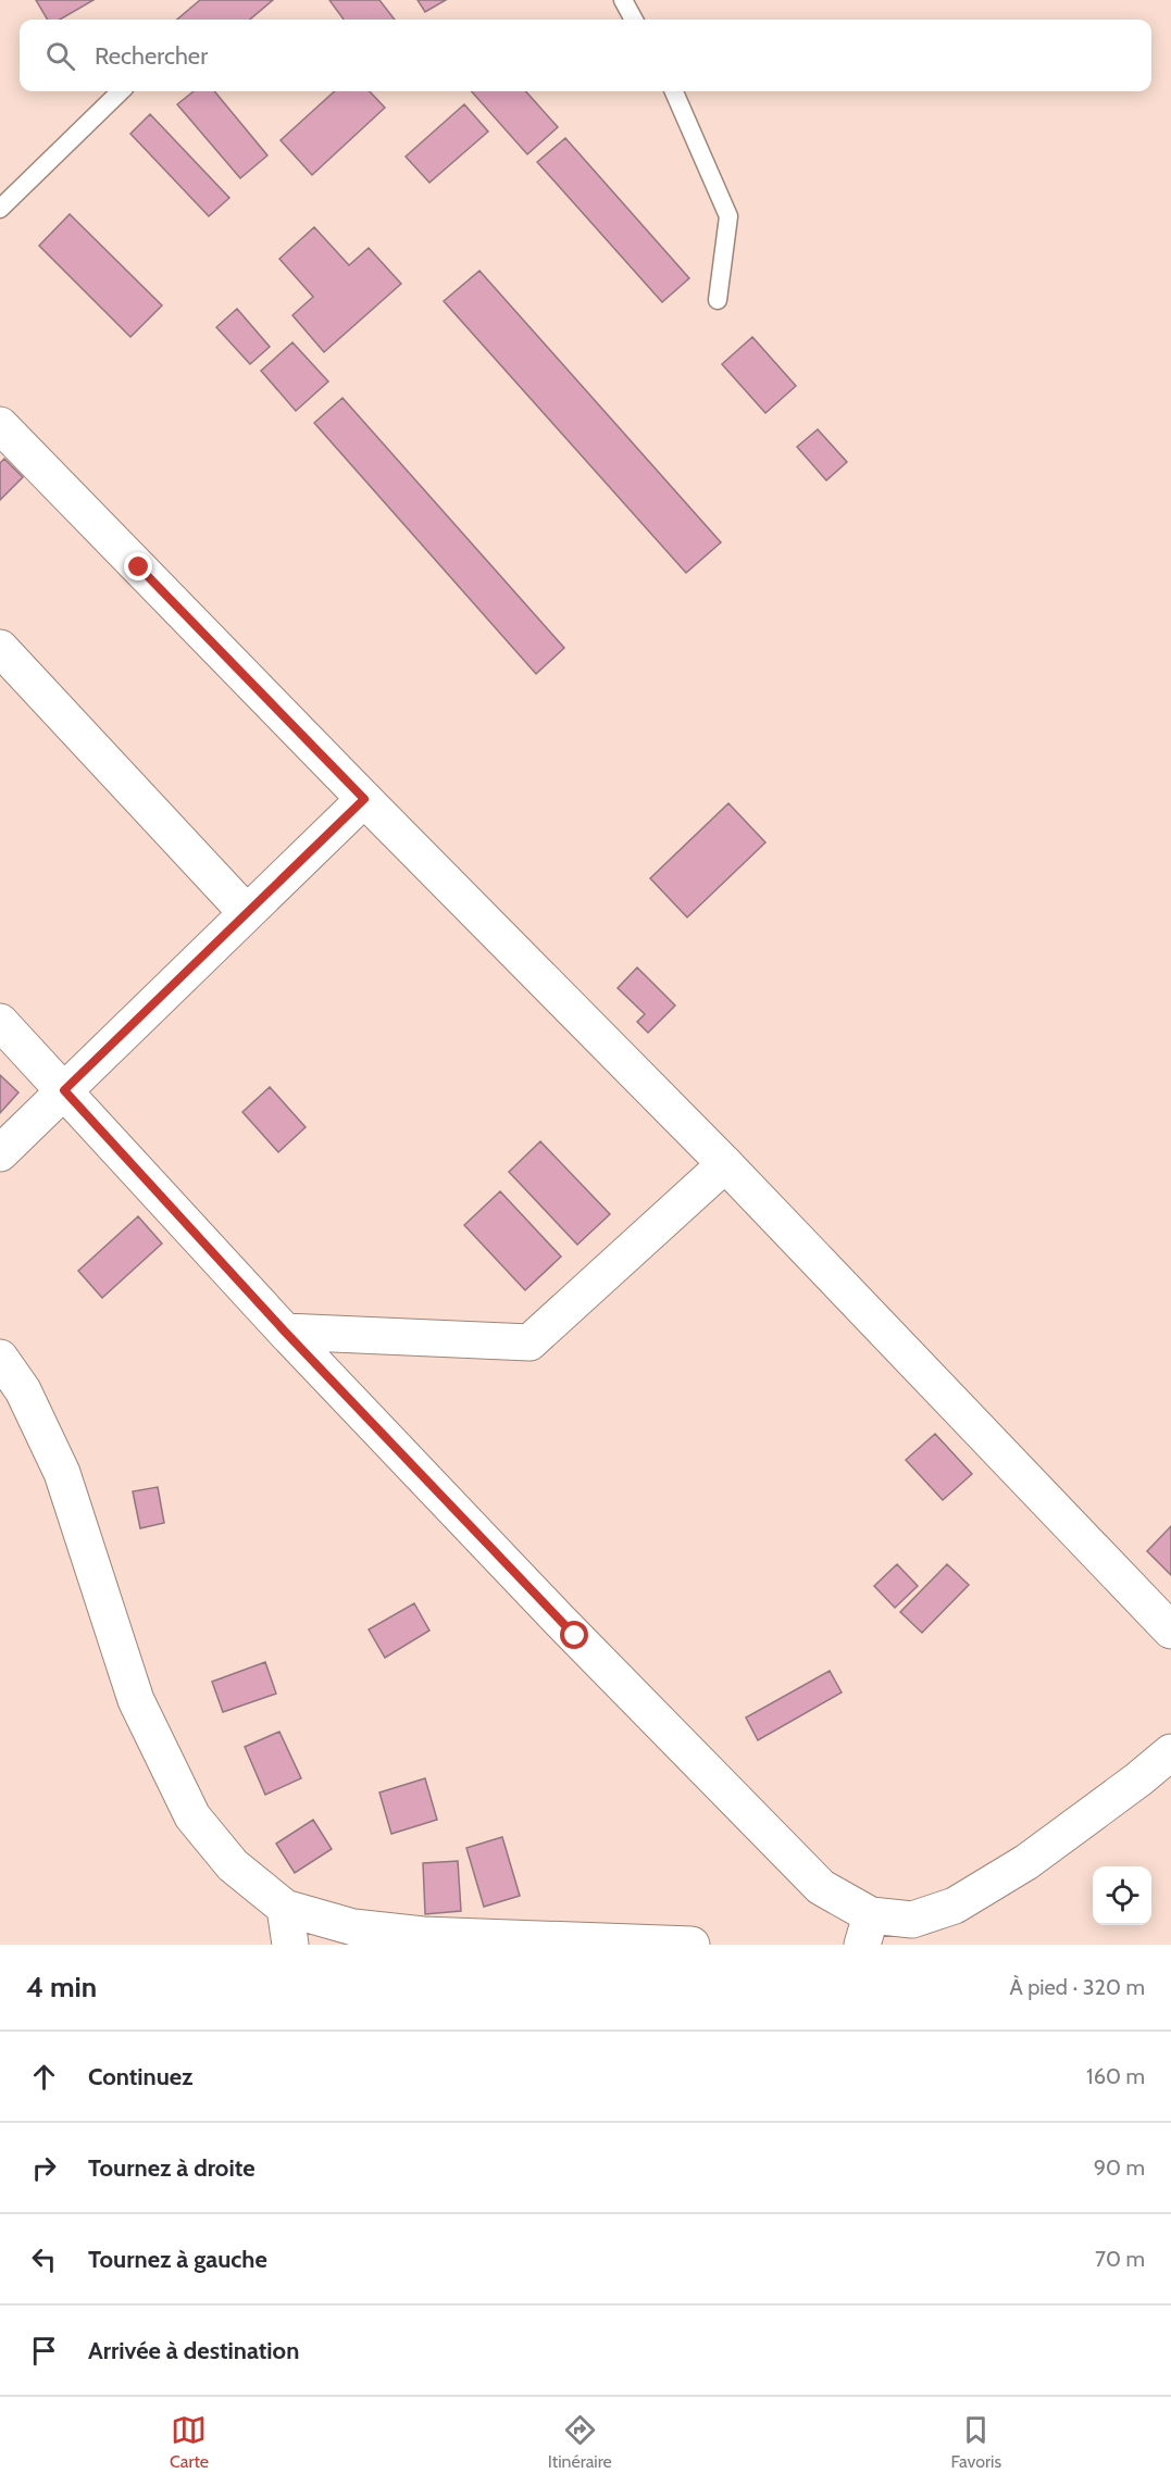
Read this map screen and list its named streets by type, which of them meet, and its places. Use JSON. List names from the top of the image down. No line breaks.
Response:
{"page":{"search":"Rechercher","heading":["4 min","À pied · 320 m"],"list":[["Continuez","160 m"],["Tournez à droite","90 m"],["Tournez à gauche","70 m"],"Arrivée à destination"],"nav":["Carte","Itinéraire","Favoris"]}}
